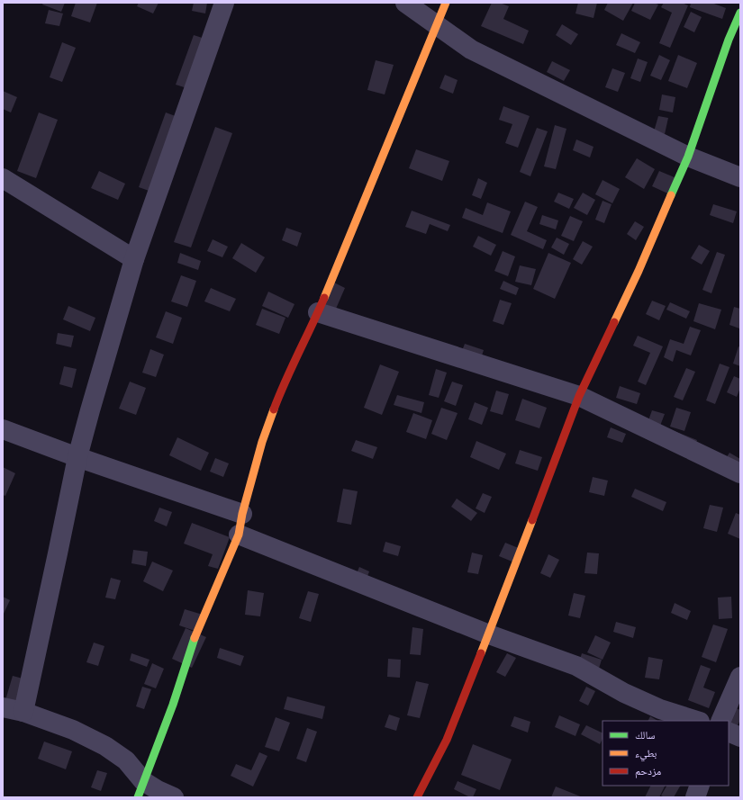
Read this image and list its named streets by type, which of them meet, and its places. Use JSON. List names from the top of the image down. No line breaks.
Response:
{"legend":["سالك","بطيء","مزدحم"]}
